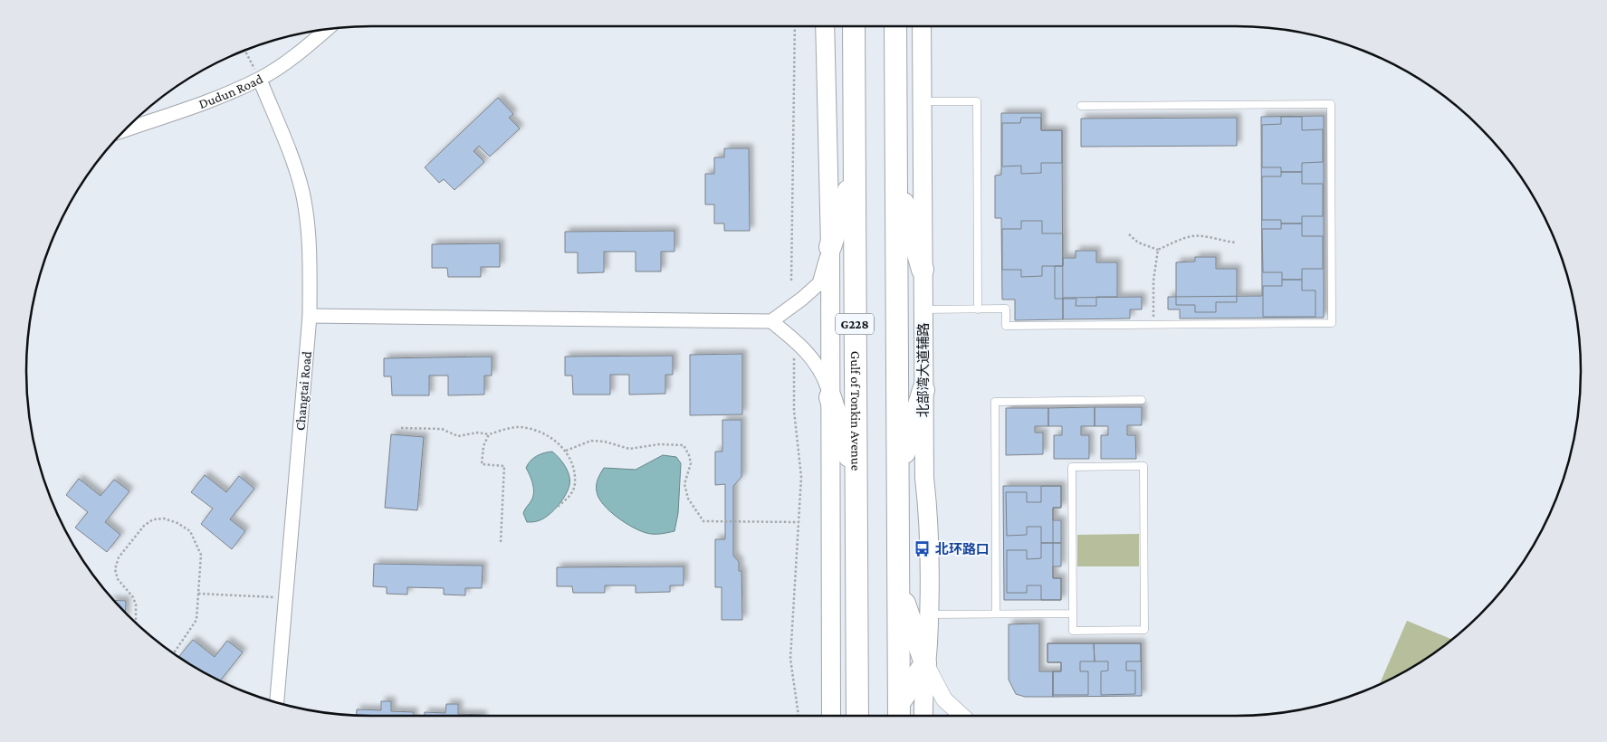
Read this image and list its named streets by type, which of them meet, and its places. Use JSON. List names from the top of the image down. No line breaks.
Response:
{"streets":{"highway":["G228","Gulf of Tonkin Avenue"],"main road":["北部湾大道辅路"],"street":["Dudun Road","Changtai Road"]},"crossings":[["Dudun Road","Changtai Road"]],"places":{"bus stop":["北环路口"]}}
